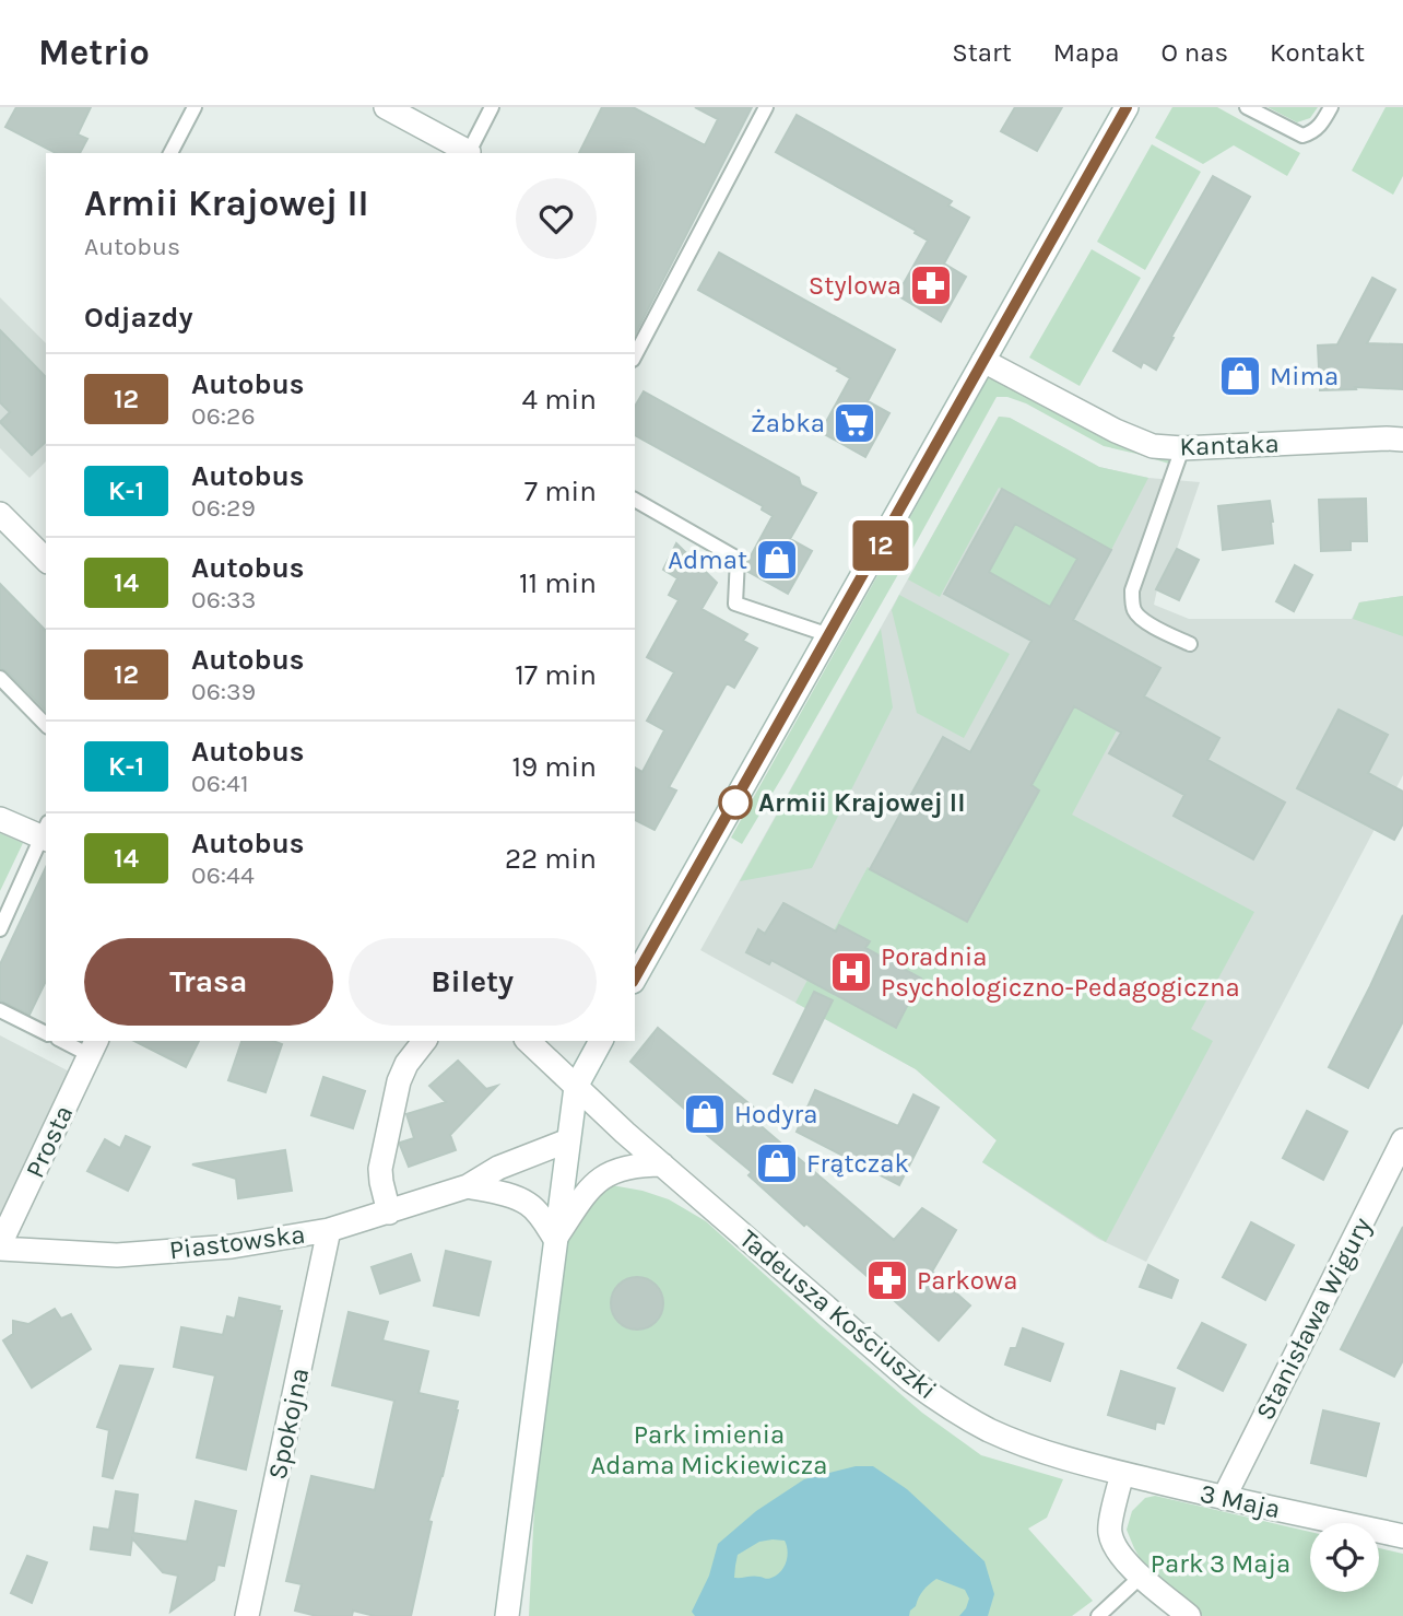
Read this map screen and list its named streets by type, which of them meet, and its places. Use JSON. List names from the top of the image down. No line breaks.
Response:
{"streets":{"street":["Kantaka","Prosta","Piastowska","Tadeusza Kościuszki","Stanisława Wigury","Spokojna","3 Maja"]},"crossings":[["Prosta","Piastowska"],["Piastowska","Spokojna"],["Tadeusza Kościuszki","3 Maja"],["Stanisława Wigury","3 Maja"]],"parks":["Park imienia Adama Mickiewicza","Park 3 Maja"],"places":{"pharmacy":["Stylowa","Parkowa"],"shop":["Mima","Admat","Hodyra","Frątczak"],"supermarket":["Żabka"],"other":["Armii Krajowej II"],"hospital":["Poradnia Psychologiczno-Pedagogiczna"]},"lines":["bus line 12"],"page":{"header":"Metrio","nav":["Start","Mapa","O nas","Kontakt"],"on_map":"12","heading":[["Armii Krajowej II","Autobus"],"Odjazdy"],"list":[{"mark":"12","name":"Autobus","note":"06:26","value":"4 min"},{"mark":"K-1","name":"Autobus","note":"06:29","value":"7 min"},{"mark":"14","name":"Autobus","note":"06:33","value":"11 min"},{"mark":"12","name":"Autobus","note":"06:39","value":"17 min"},{"mark":"K-1","name":"Autobus","note":"06:41","value":"19 min"},{"mark":"14","name":"Autobus","note":"06:44","value":"22 min"}],"buttons":["Trasa","Bilety"]}}
